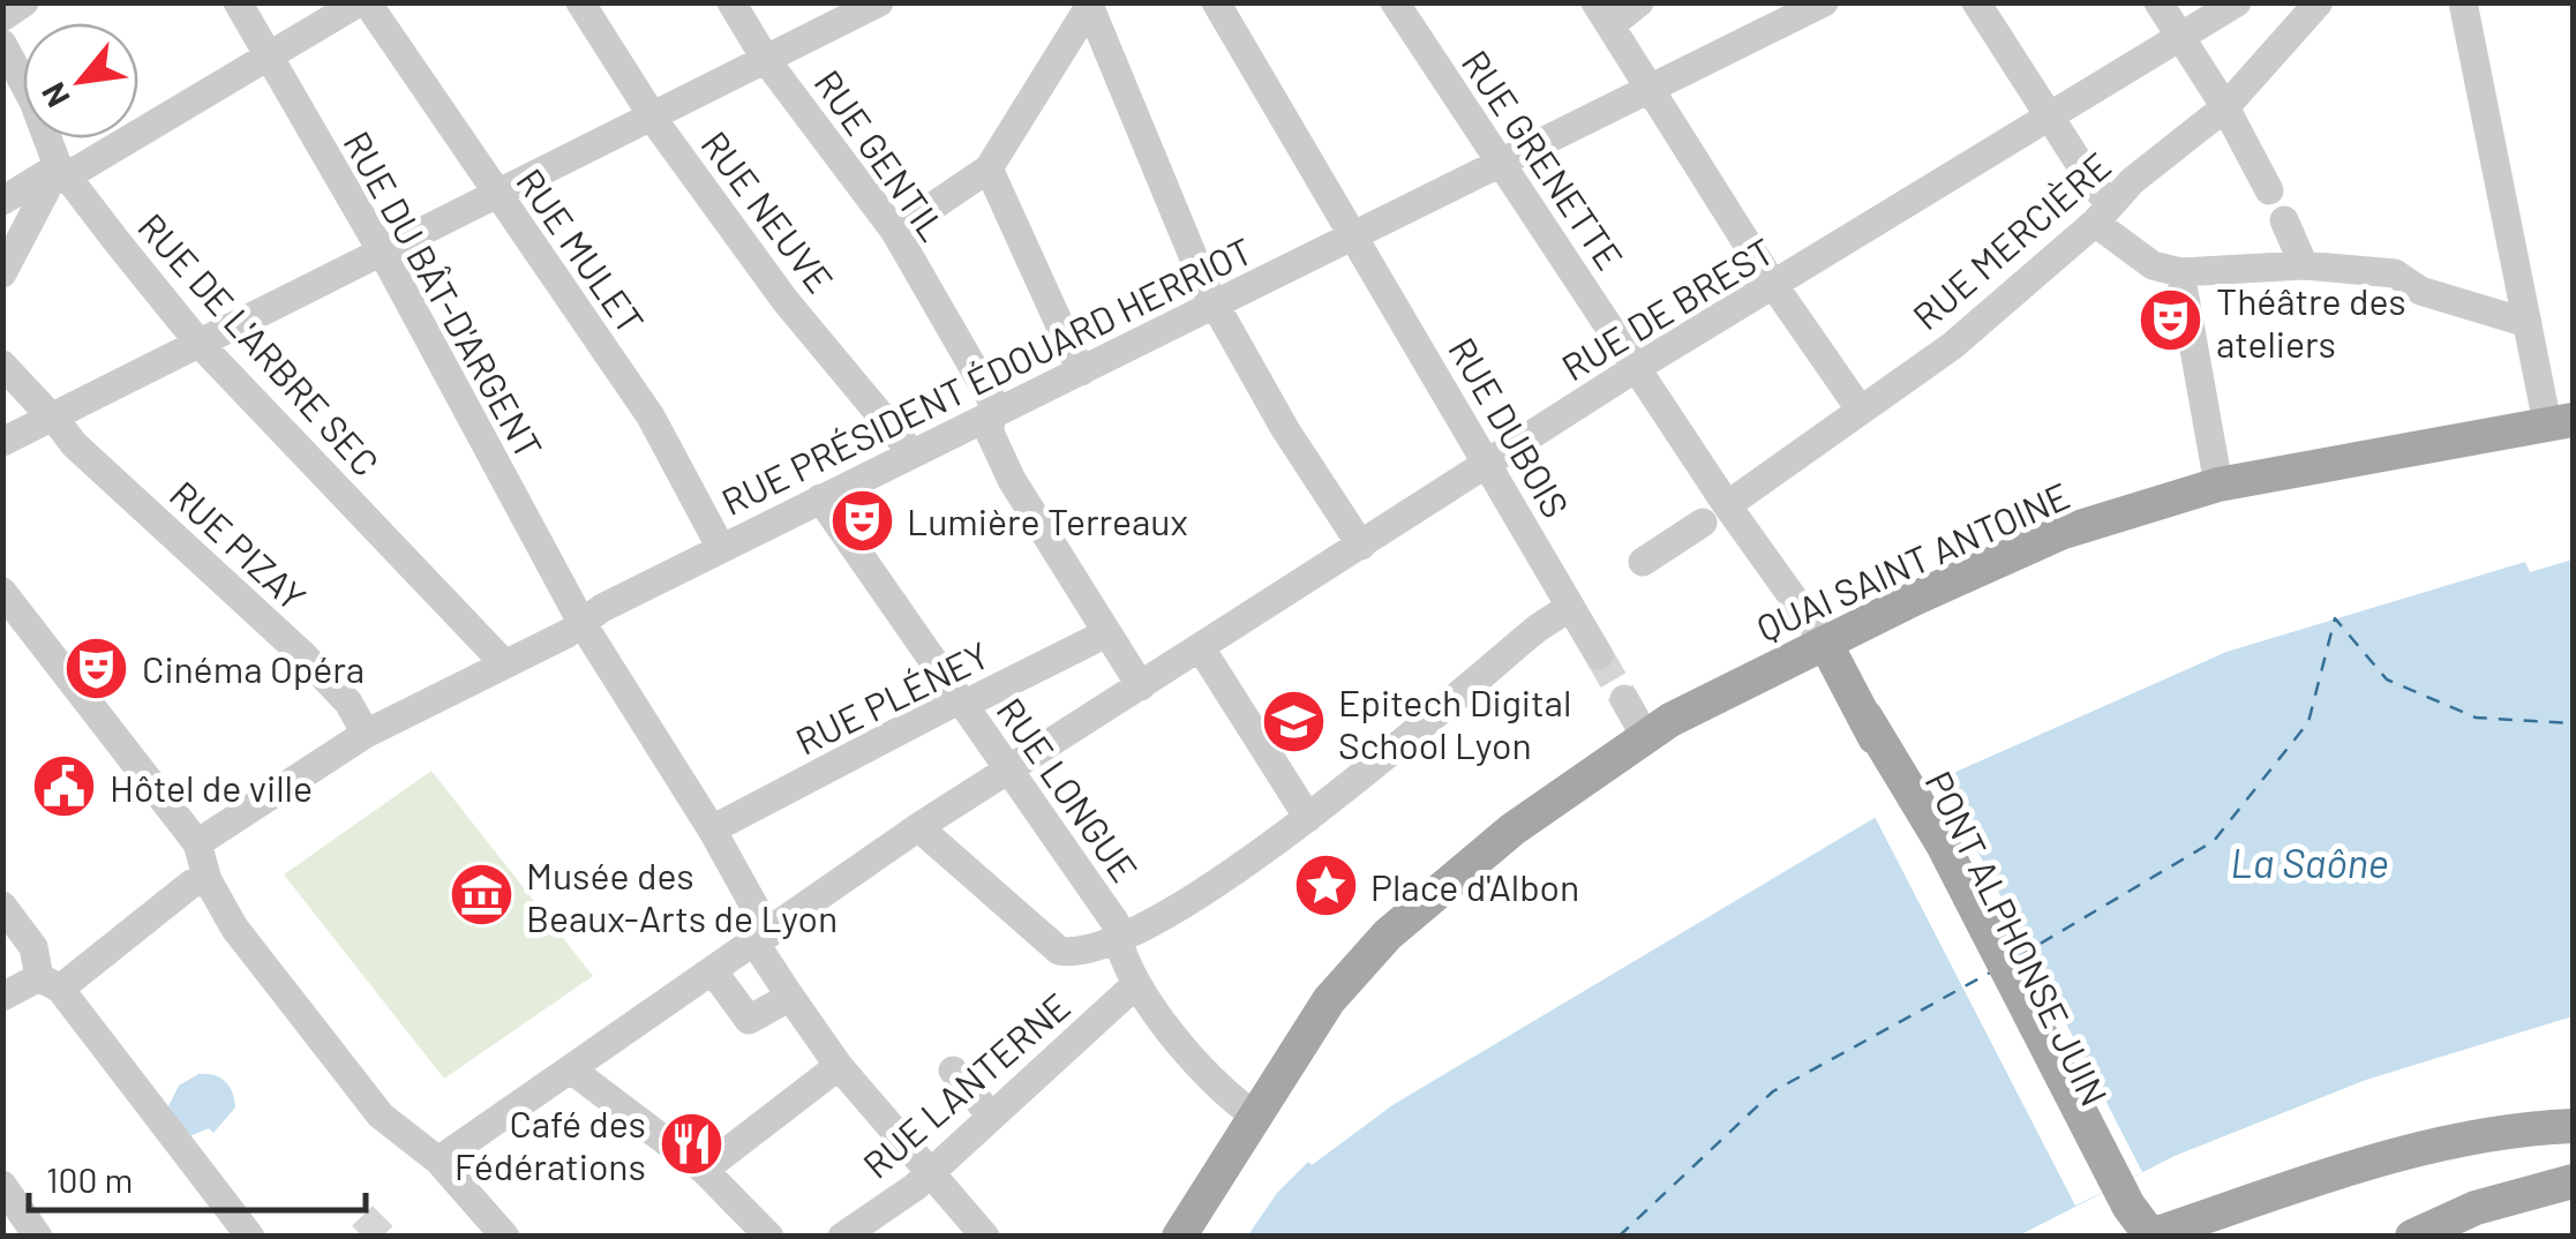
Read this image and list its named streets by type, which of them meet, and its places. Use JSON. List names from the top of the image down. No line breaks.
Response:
{"streets":{"main road":["QUAI SAINT ANTOINE","PONT ALPHONSE JUIN"],"street":["RUE GENTIL","RUE GRENETTE","RUE NEUVE","RUE MERCIÈRE","RUE MULET","RUE DU BÂT-D'ARGENT","RUE DE BREST","RUE DE L'ARBRE SEC","RUE PRÉSIDENT ÉDOUARD HERRIOT","RUE DUBOIS","RUE PIZAY","RUE PLÉNEY","RUE LONGUE","RUE LANTERNE"]},"crossings":[["RUE GENTIL","RUE DE BREST"],["RUE GENTIL","RUE PRÉSIDENT ÉDOUARD HERRIOT"],["RUE GENTIL","RUE PLÉNEY"],["RUE GRENETTE","RUE MERCIÈRE"],["RUE GRENETTE","RUE DE BREST"],["RUE GRENETTE","RUE PRÉSIDENT ÉDOUARD HERRIOT"],["RUE GRENETTE","QUAI SAINT ANTOINE"],["RUE GRENETTE","PONT ALPHONSE JUIN"],["RUE NEUVE","RUE PRÉSIDENT ÉDOUARD HERRIOT"],["RUE MULET","RUE PRÉSIDENT ÉDOUARD HERRIOT"],["RUE DU BÂT-D'ARGENT","RUE DE BREST"],["RUE DU BÂT-D'ARGENT","RUE PRÉSIDENT ÉDOUARD HERRIOT"],["RUE DU BÂT-D'ARGENT","RUE PLÉNEY"],["RUE DU BÂT-D'ARGENT","RUE LANTERNE"],["RUE DE BREST","RUE DUBOIS"],["RUE DE BREST","RUE LONGUE"],["RUE DE L'ARBRE SEC","RUE PRÉSIDENT ÉDOUARD HERRIOT"],["RUE PRÉSIDENT ÉDOUARD HERRIOT","RUE DUBOIS"],["RUE PRÉSIDENT ÉDOUARD HERRIOT","RUE PIZAY"],["RUE PRÉSIDENT ÉDOUARD HERRIOT","RUE LONGUE"],["QUAI SAINT ANTOINE","RUE LONGUE"],["QUAI SAINT ANTOINE","PONT ALPHONSE JUIN"],["RUE PLÉNEY","RUE LONGUE"],["RUE LONGUE","RUE LANTERNE"]],"water":["La Saône"],"places":{"theatre":["Théâtre des ateliers","Lumière Terreaux","Cinéma Opéra"],"school or university":["Epitech Digital School Lyon"],"public building":["Hôtel de ville"],"place":["Place d'Albon"],"museum":["Musée des Beaux-Arts de Lyon"],"restaurant":["Café des Fédérations"]},"scale_bar":"100 m","north":"bottom left"}
